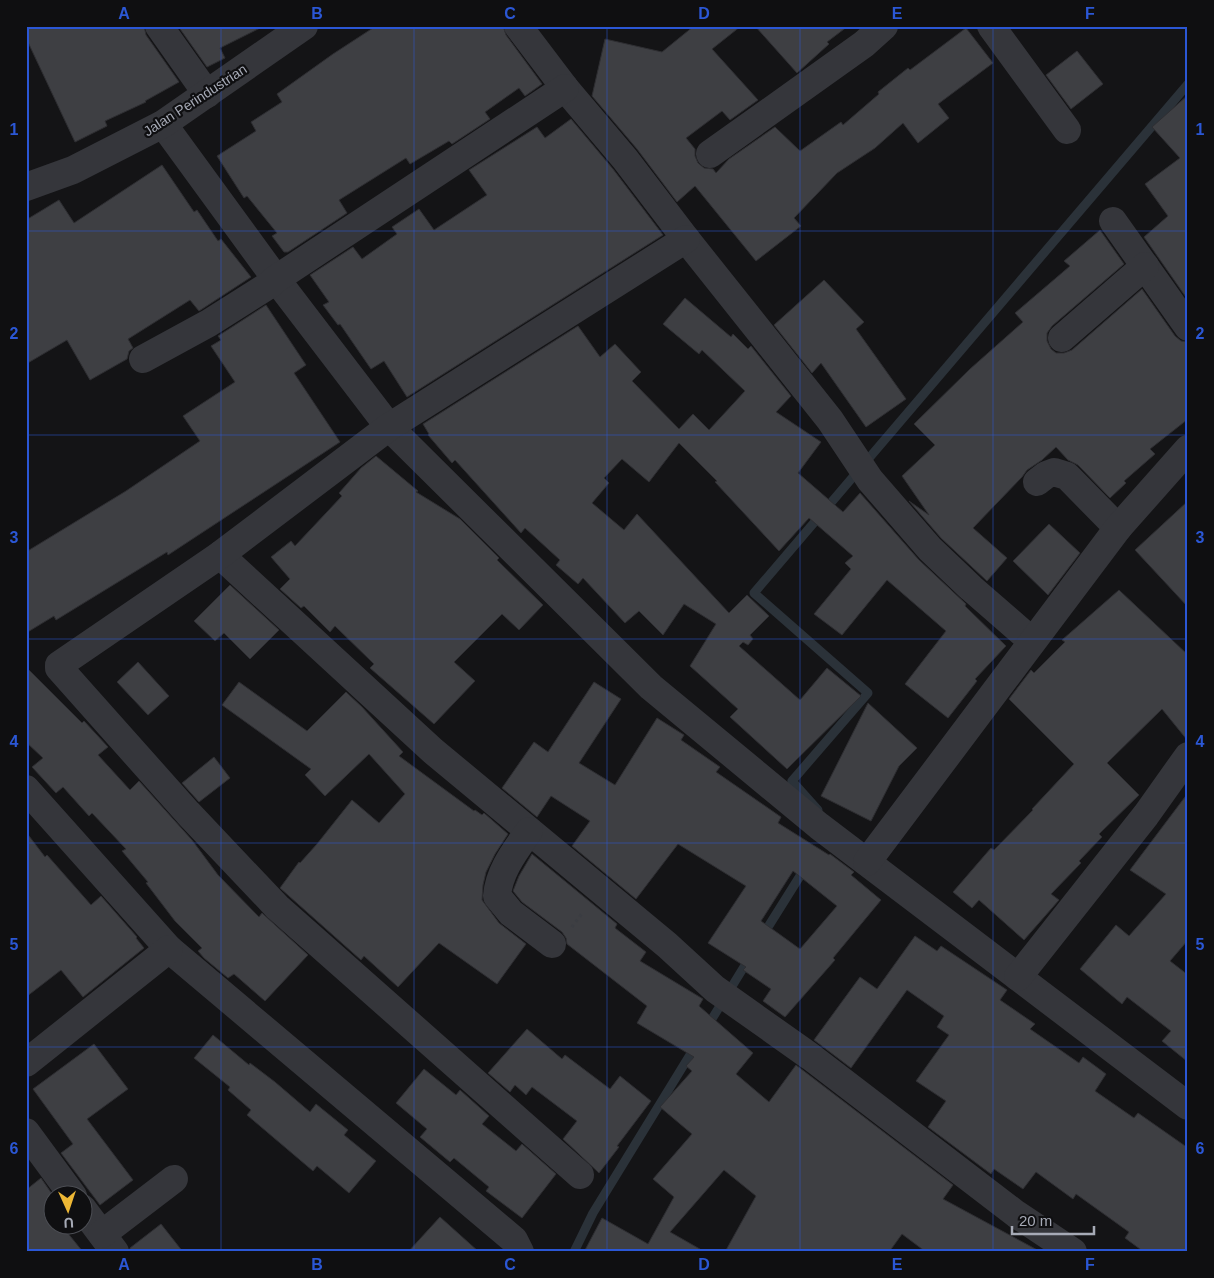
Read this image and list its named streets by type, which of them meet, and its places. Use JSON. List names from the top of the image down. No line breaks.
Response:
{"streets":{"street":["Jalan Perindustrian"]},"scale_bar":"20 m","north":"bottom","grid":{"columns":["A","B","C","D","E","F"],"rows":["1","2","3","4","5","6"]}}
